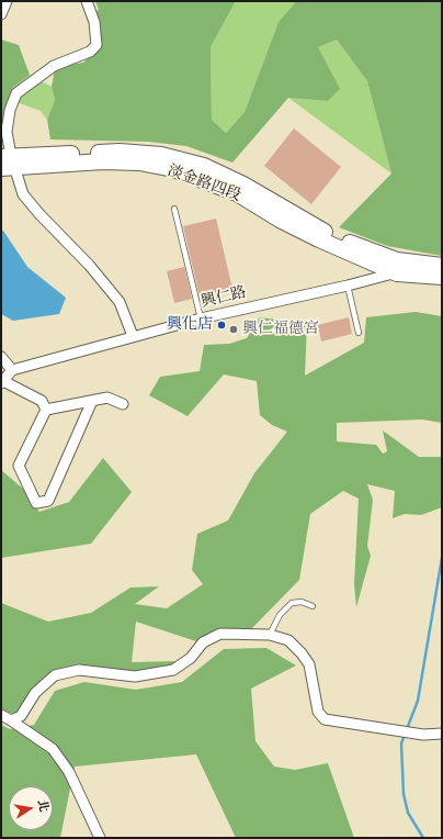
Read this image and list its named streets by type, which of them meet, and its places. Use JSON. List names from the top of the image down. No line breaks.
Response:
{"streets":{"main road":["淡金路四段"],"street":["興仁路"]},"crossings":[["淡金路四段","興仁路"]],"places":["興化店","興仁福德宮"],"north":"right"}
